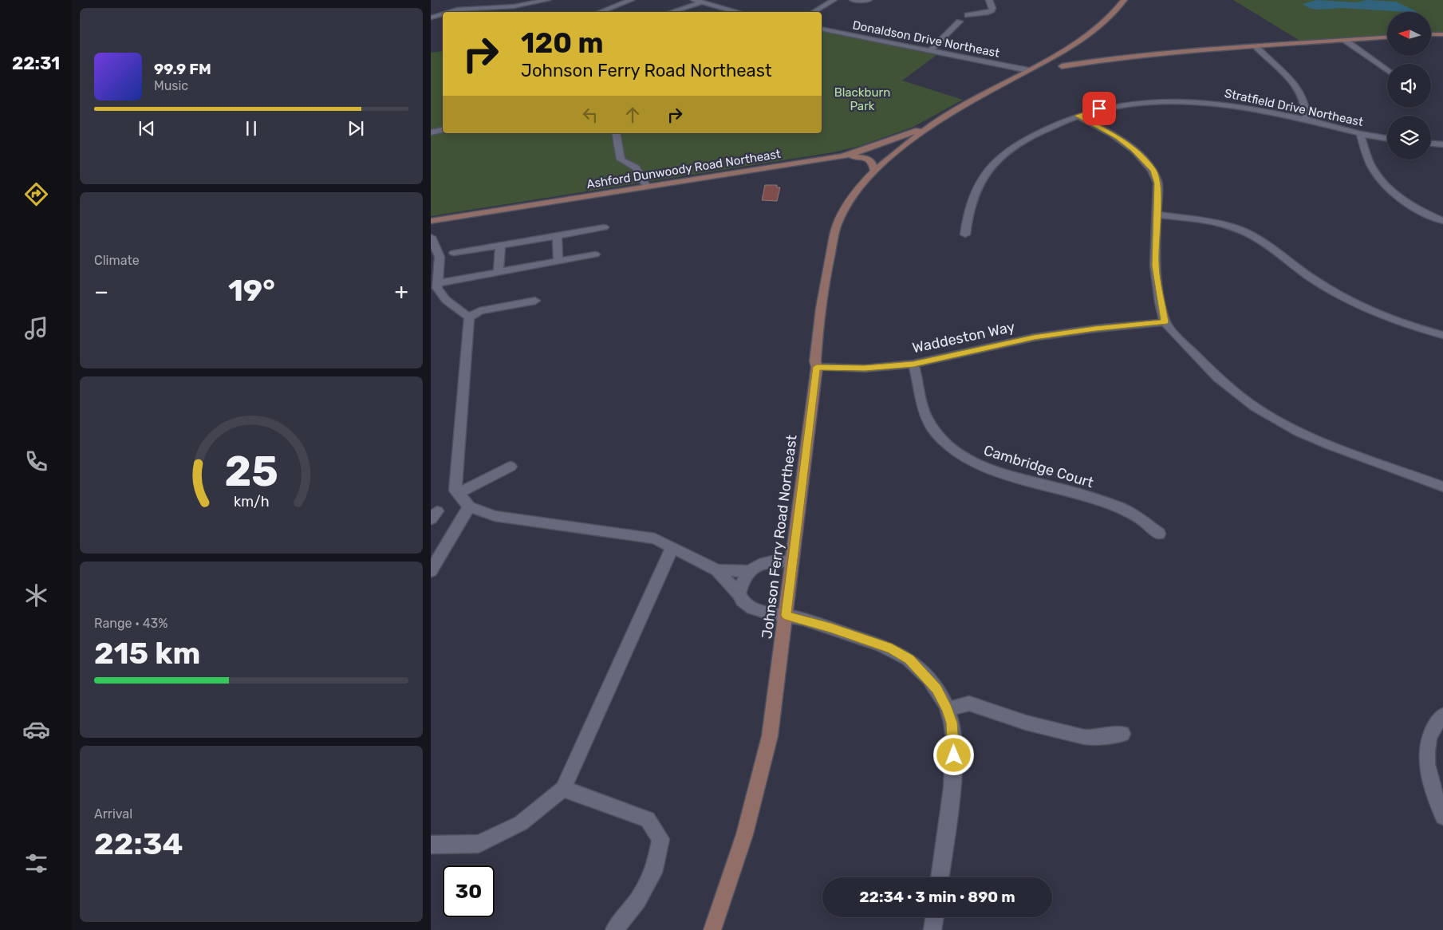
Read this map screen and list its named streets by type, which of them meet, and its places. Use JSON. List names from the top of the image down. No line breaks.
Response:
{"streets":{"main road":["Ashford Dunwoody Road Northeast","Johnson Ferry Road Northeast"],"street":["Donaldson Drive Northeast","Stratfield Drive Northeast","Waddeston Way","Cambridge Court"]},"crossings":[["Ashford Dunwoody Road Northeast","Johnson Ferry Road Northeast"],["Waddeston Way","Cambridge Court"],["Waddeston Way","Johnson Ferry Road Northeast"]],"parks":["Blackburn Park"],"north":"left","page":{"tabs":"22:31","turn":["120 m","Johnson Ferry Road Northeast"],"song":["99.9 FM","Music"],"tile":["Climate",["Range · 43%","215 km"],["Arrival","22:34"]],"heat":["−","19°","+"],"limit":"30","trip":"22:34 · 3 min · 890 m","gauge":["25","km/h"]}}
